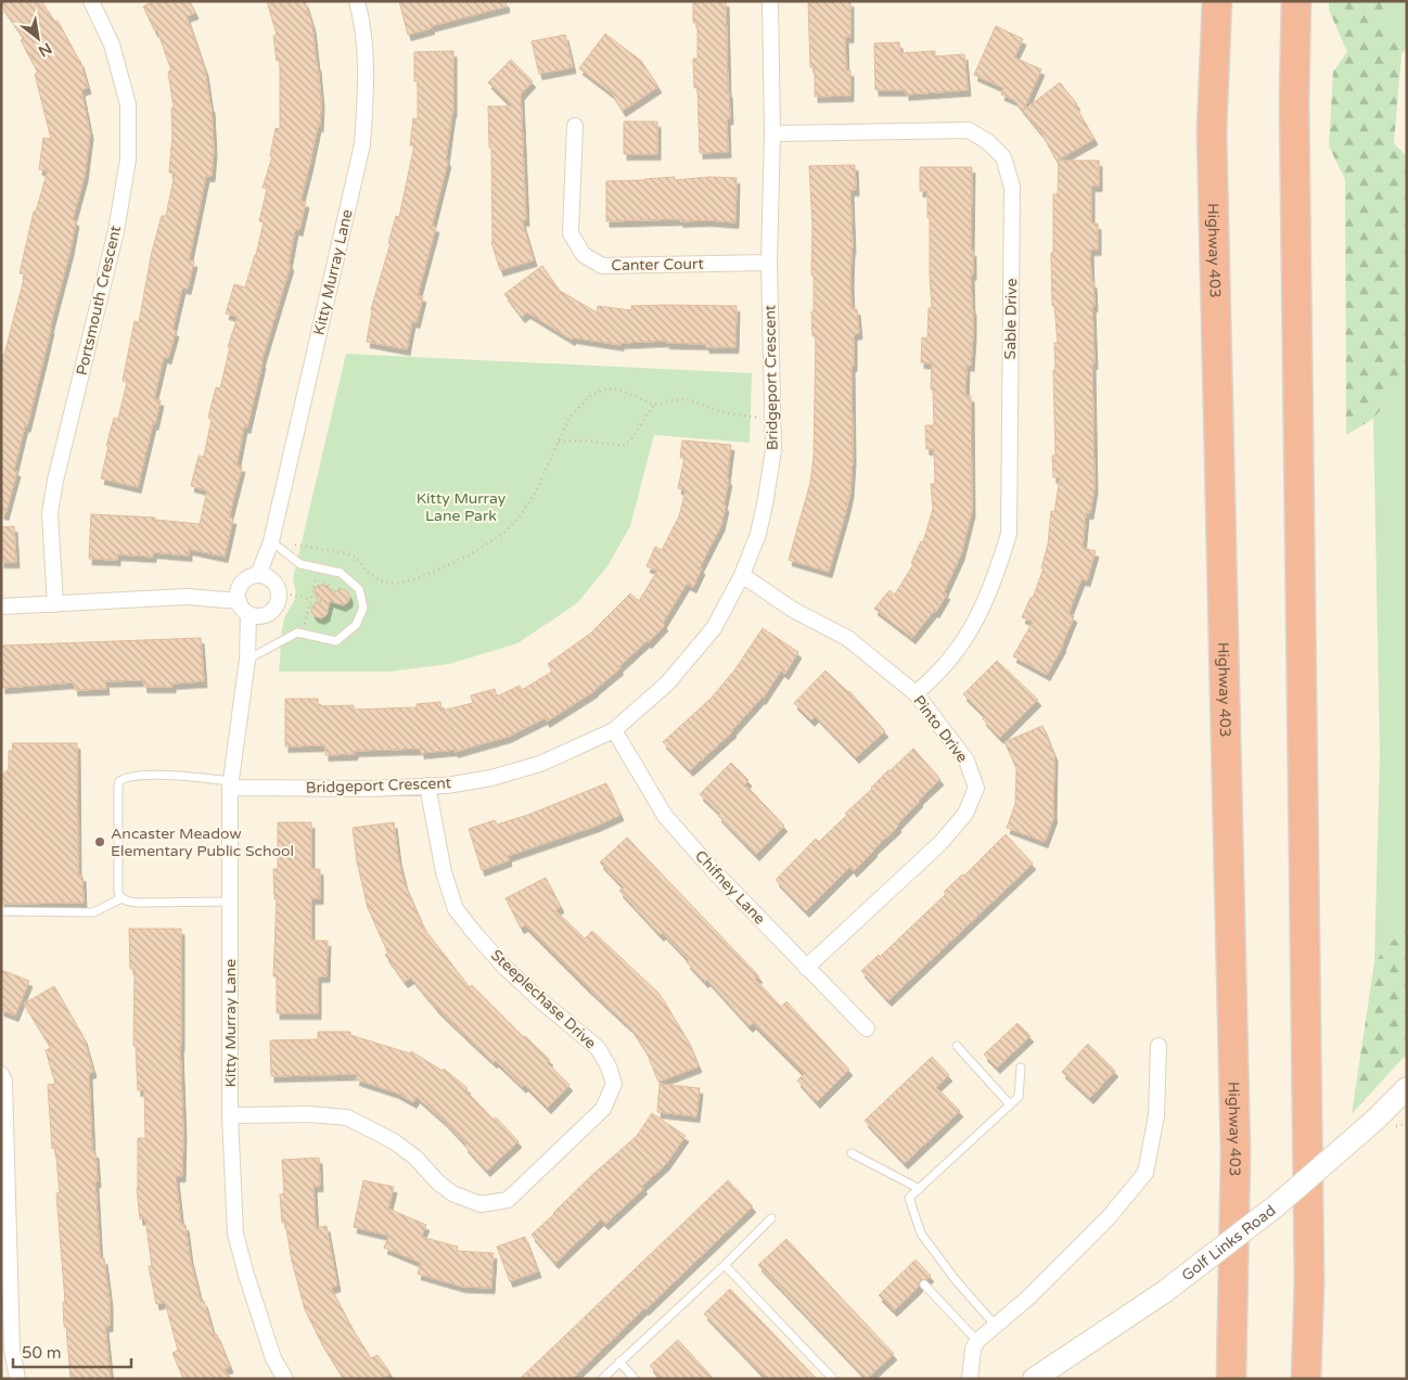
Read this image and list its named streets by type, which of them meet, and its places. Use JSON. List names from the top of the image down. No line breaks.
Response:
{"streets":{"highway":["Highway 403"],"main road":["Golf Links Road"],"street":["Canter Court","Kitty Murray Lane","Portsmouth Crescent","Sable Drive","Bridgeport Crescent","Pinto Drive","Chifney Lane","Steeplechase Drive"]},"crossings":[["Canter Court","Bridgeport Crescent"],["Kitty Murray Lane","Bridgeport Crescent"],["Kitty Murray Lane","Steeplechase Drive"],["Sable Drive","Bridgeport Crescent"],["Sable Drive","Pinto Drive"],["Bridgeport Crescent","Pinto Drive"],["Bridgeport Crescent","Chifney Lane"],["Bridgeport Crescent","Steeplechase Drive"],["Pinto Drive","Chifney Lane"]],"parks":["Kitty Murray Lane Park"],"places":["Ancaster Meadow Elementary Public School"],"scale_bar":"50 m","north":"bottom right"}
